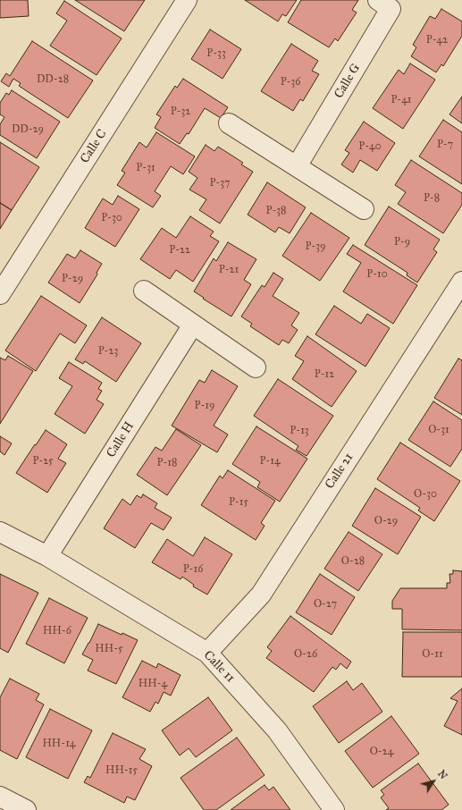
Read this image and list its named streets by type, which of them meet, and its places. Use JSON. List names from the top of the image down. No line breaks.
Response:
{"streets":{"street":["Calle G","Calle C","Calle H","Calle 21","Calle 11"]},"crossings":[["Calle H","Calle 11"],["Calle 21","Calle 11"]],"house_numbers":["P-42","P-33","DD-28","P-36","P-41","P-32","DD-29","P-7","P-40","P-31","P-37","P-8","P-38","P-30","P-9","P-39","P-22","P-21","P-10","P-29","P-23","P-12","P-19","O-31","P-13","P-25","P-14","P-18","O-30","P-15","O-29","O-28","P-16","O-27","HH-6","HH-5","O-26","O-11","HH-4","HH-14","O-24","HH-15"],"north":"top right"}
